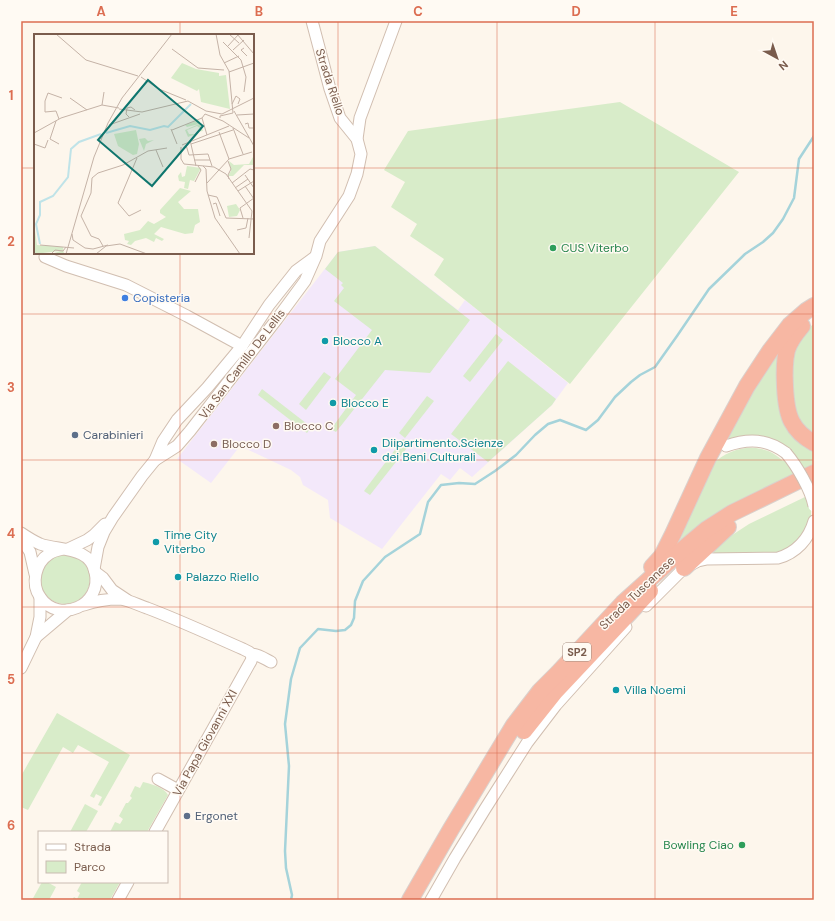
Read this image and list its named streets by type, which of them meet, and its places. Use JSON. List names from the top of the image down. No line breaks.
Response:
{"streets":{"highway":["Strada Tuscanese","SP2"],"street":["Strada Riello","Via San Camillo De Lellis","Via Papa Giovanni XXI"]},"crossings":[["Strada Riello","Via San Camillo De Lellis"]],"places":["CUS Viterbo","Copisteria","Blocco A","Blocco E","Blocco C","Carabinieri","Blocco D","Diipartimento.Scienze dei Beni Culturali","Time City Viterbo","Palazzo Riello","Villa Noemi","Ergonet","Bowling Ciao"],"legend":["Strada","Parco"],"north":"bottom right","grid":{"columns":["A","B","C","D","E"],"rows":["1","2","3","4","5","6"]}}
